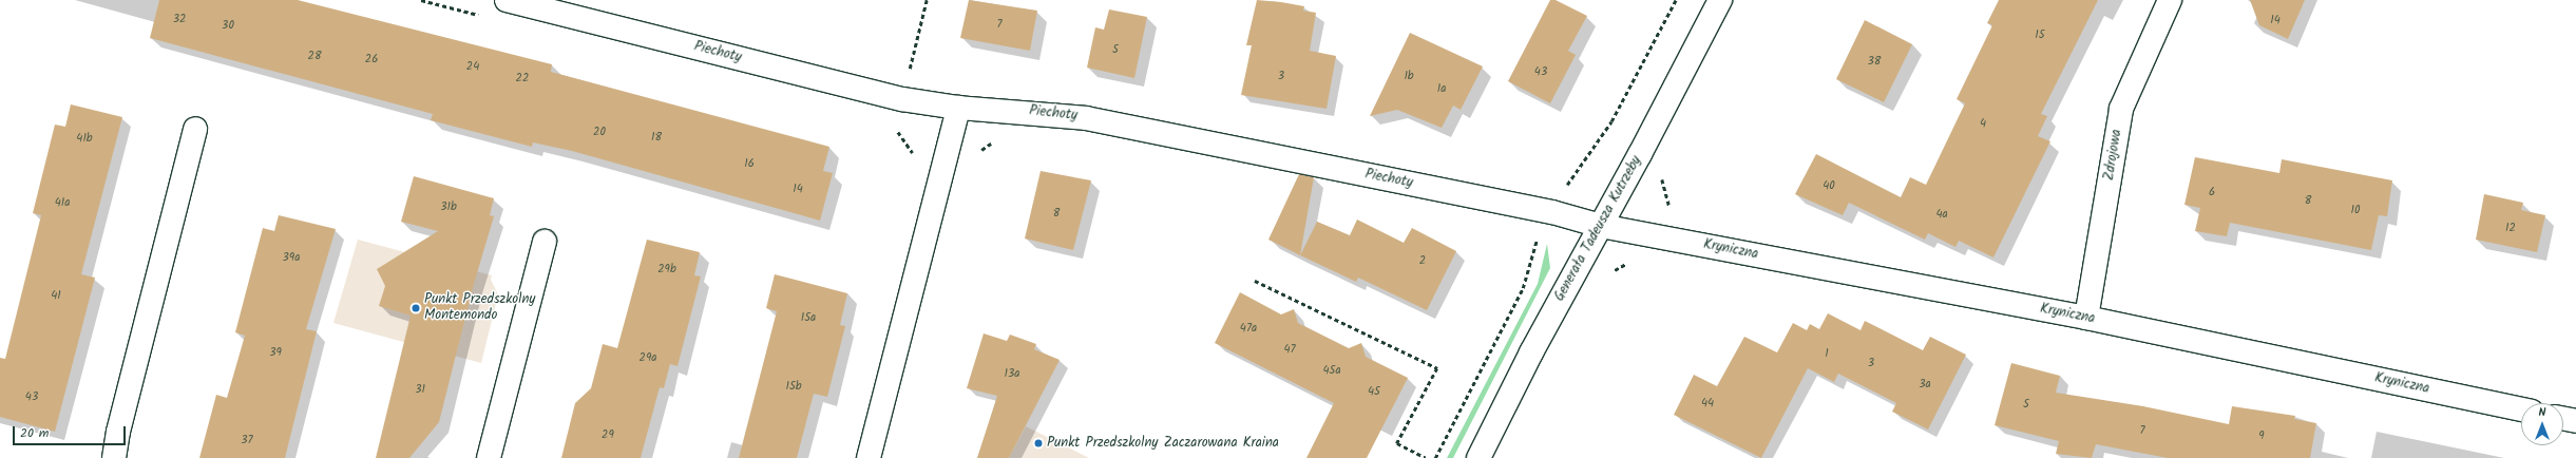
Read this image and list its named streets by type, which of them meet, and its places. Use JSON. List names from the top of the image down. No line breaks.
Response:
{"streets":{"street":["Piechoty","Zdrojowa","Generała Tadeusza Kutrzeby","Kryniczna"]},"crossings":[["Piechoty","Generała Tadeusza Kutrzeby"],["Piechoty","Kryniczna"],["Zdrojowa","Kryniczna"],["Generała Tadeusza Kutrzeby","Kryniczna"]],"places":["Punkt Przedszkolny Montemondo","Punkt Przedszkolny Zaczarowana Kraina"],"house_numbers":["32","14","7","30","15","5","28","26","38","24","43","3","1b","22","1a","4","20","18","41b","16","40","14","6","8","41a","31b","10","8","4a","12","39a","2","29b","41","15a","47a","47","39","1","29a","3","45a","13a","3a","15b","31","45","43","44","5","7","29","9","37"],"scale_bar":"20 m","north":"top"}
